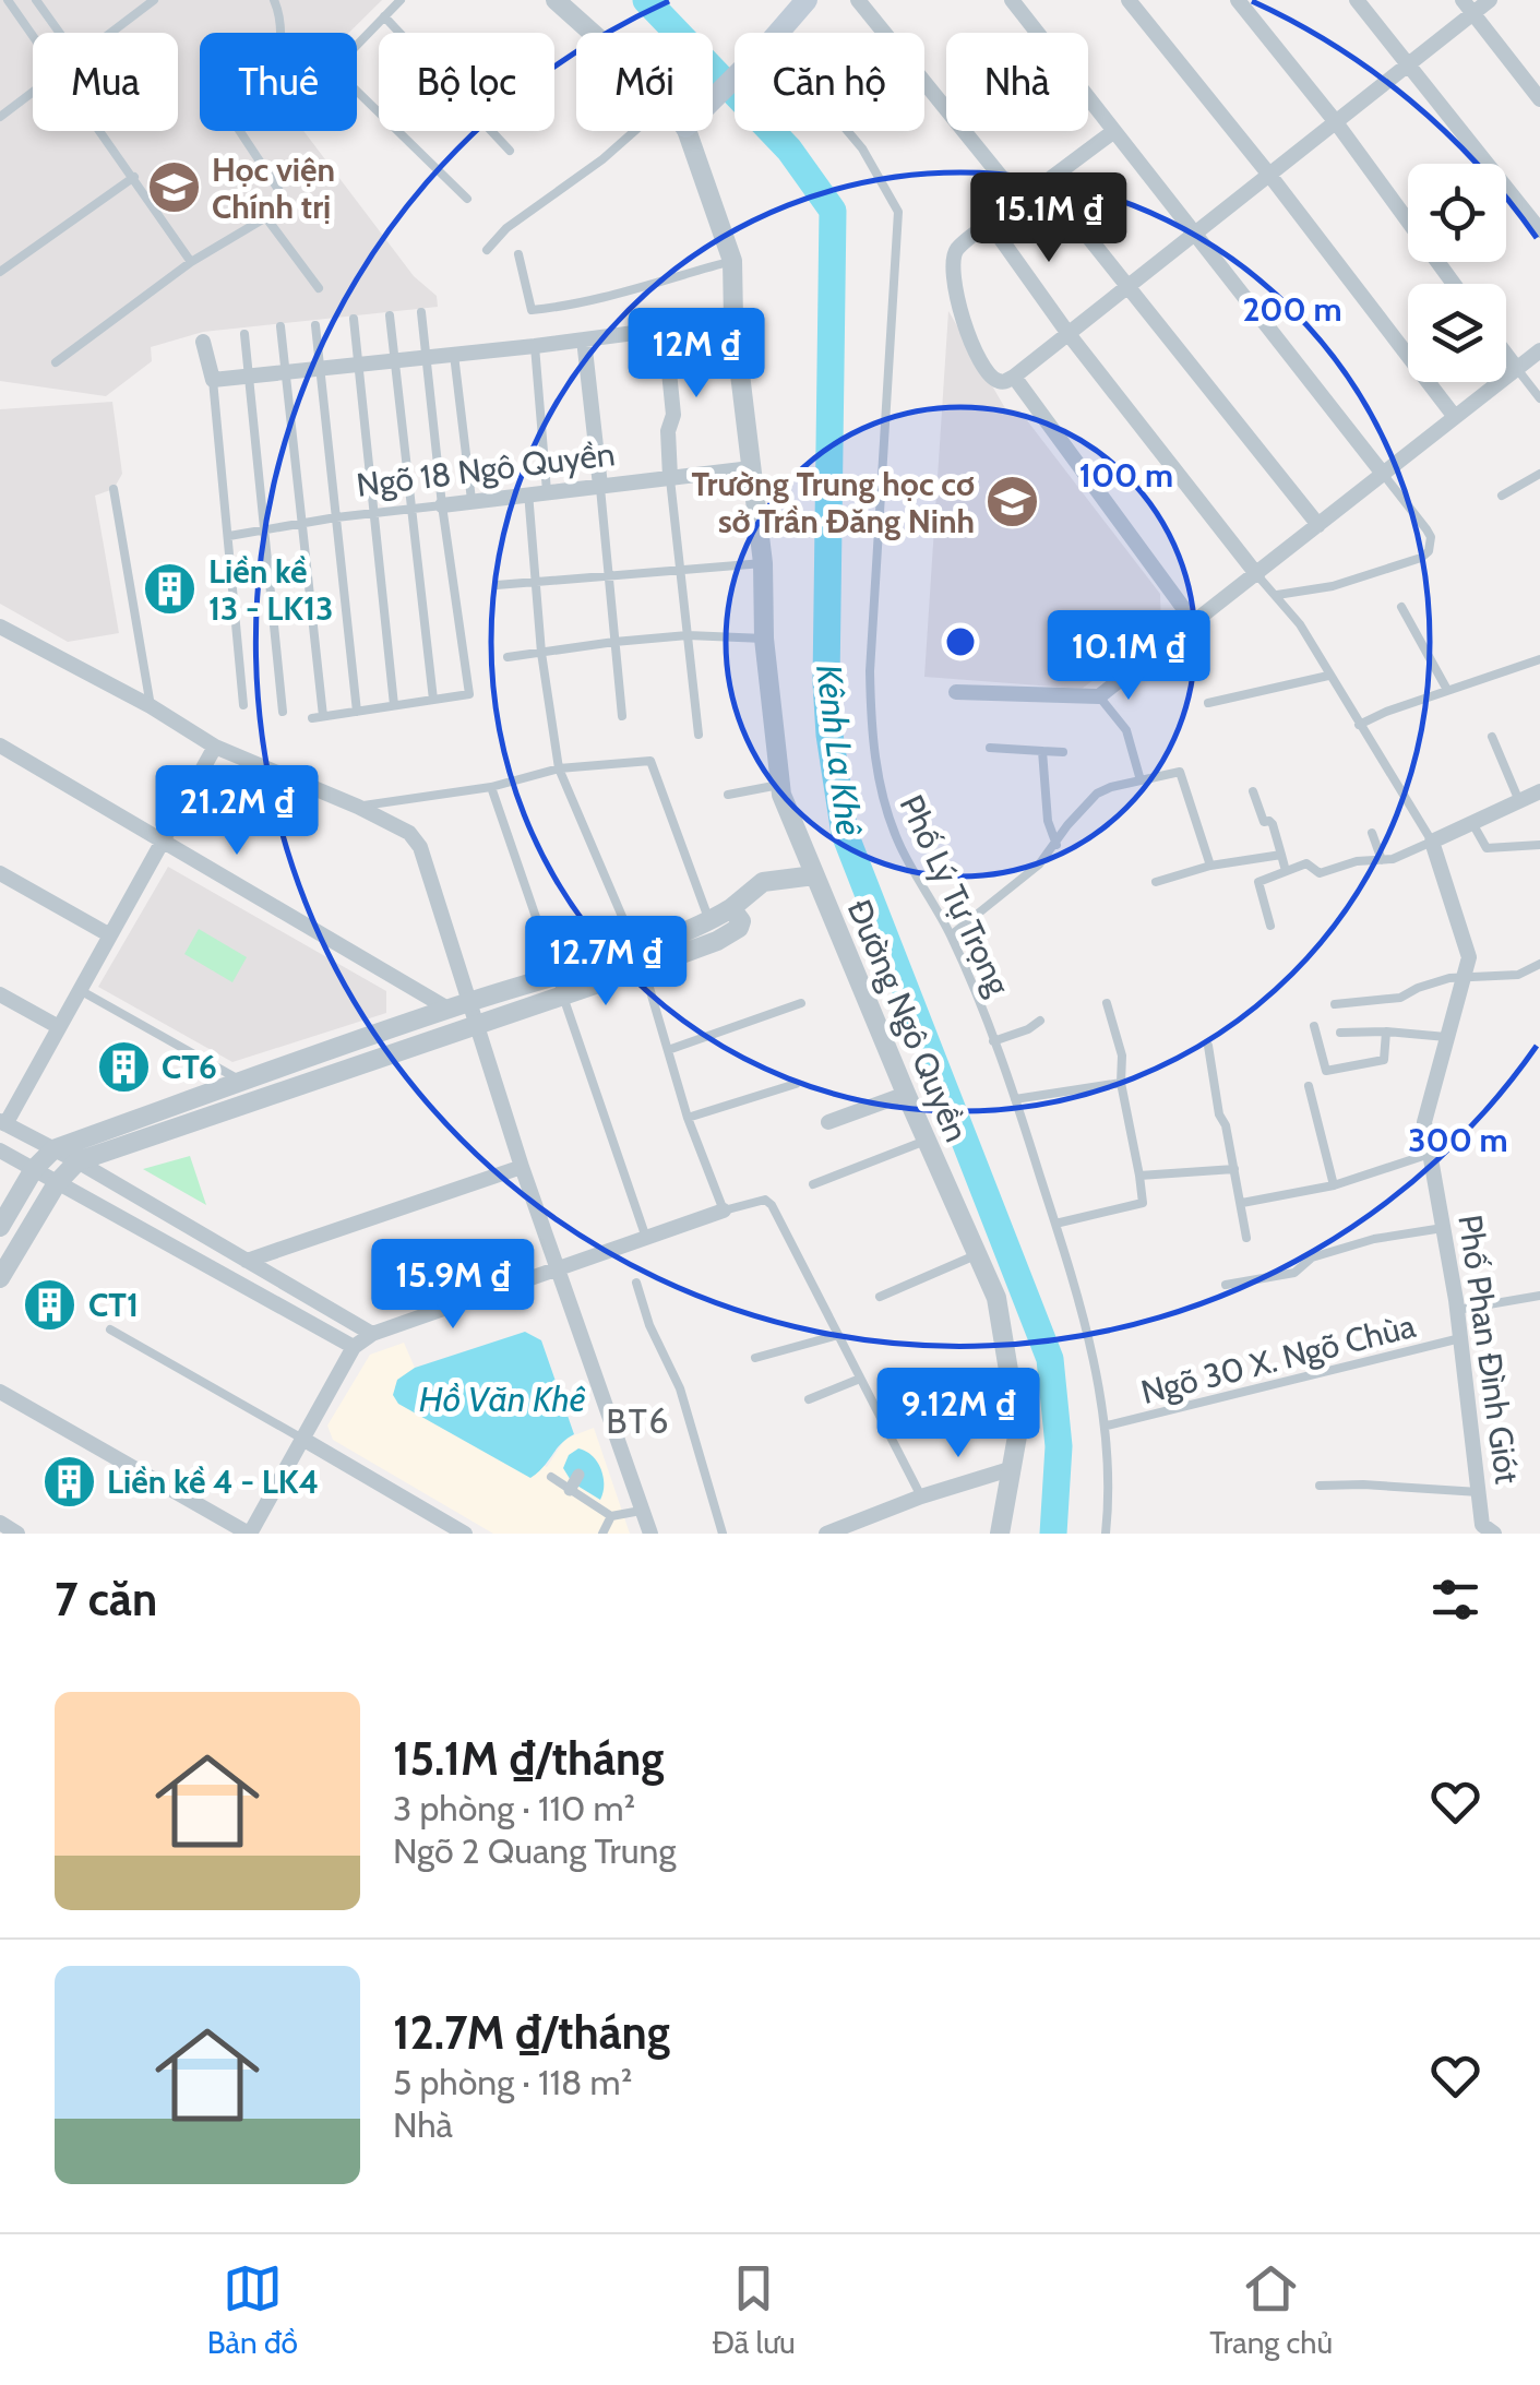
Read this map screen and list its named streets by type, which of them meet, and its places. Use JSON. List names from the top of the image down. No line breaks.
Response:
{"streets":{"street":["Ngõ 18 Ngô Quyền","Đường Ngô Quyền","Phố Phan Đình Giót"],"lane":["Phố Lý Tự Trọng","Ngõ 30 X. Ngõ Chùa"]},"crossings":[["Ngõ 18 Ngô Quyền","Đường Ngô Quyền"],["Phố Lý Tự Trọng","Ngõ 30 X. Ngõ Chùa"],["Phố Phan Đình Giót","Ngõ 30 X. Ngõ Chùa"]],"districts":["BT6"],"water":["Kênh La Khê","Hồ Văn Khê"],"places":{"school or university":["Học viện Chính trị","Trường Trung học cơ sở Trần Đăng Ninh"],"building":["Liền kề 13 - LK13","CT6","CT1","Liền kề 4 - LK4"]},"page":{"chip":["Mua","Thuê","Bộ lọc","Mới","Căn hộ","Nhà"],"price":["15.1M ₫","12M ₫","10.1M ₫","21.2M ₫","12.7M ₫","15.9M ₫","9.12M ₫"],"heading":"7 căn","list":[{"name":"15.1M ₫/tháng","note":"3 phòng · 110 m² · Ngõ 2 Quang Trung"},{"name":"12.7M ₫/tháng","note":"5 phòng · 118 m² · Nhà"}],"tabs":["Bản đồ","Đã lưu","Trang chủ"]},"rings":["200 m","100 m","300 m"]}
